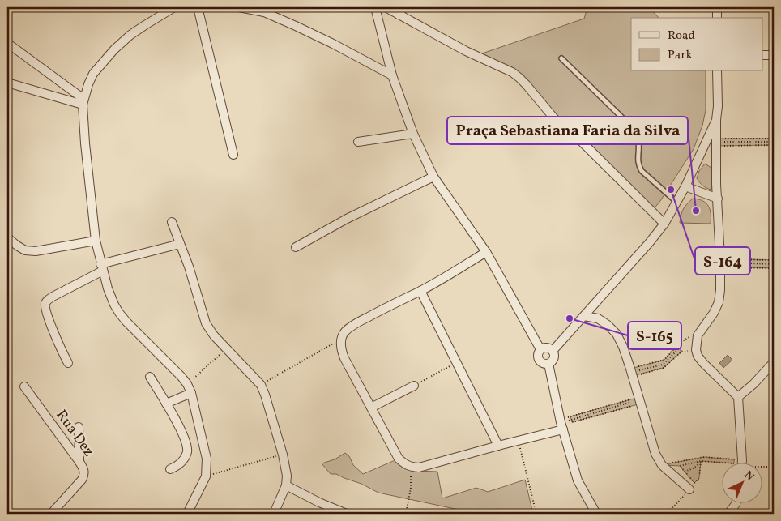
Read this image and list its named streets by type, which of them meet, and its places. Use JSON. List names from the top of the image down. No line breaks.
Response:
{"streets":{"street":["Rua Dez"]},"places":["S-164","Praça Sebastiana Faria da Silva","S-165"],"legend":["Road","Park"],"north":"top right"}
